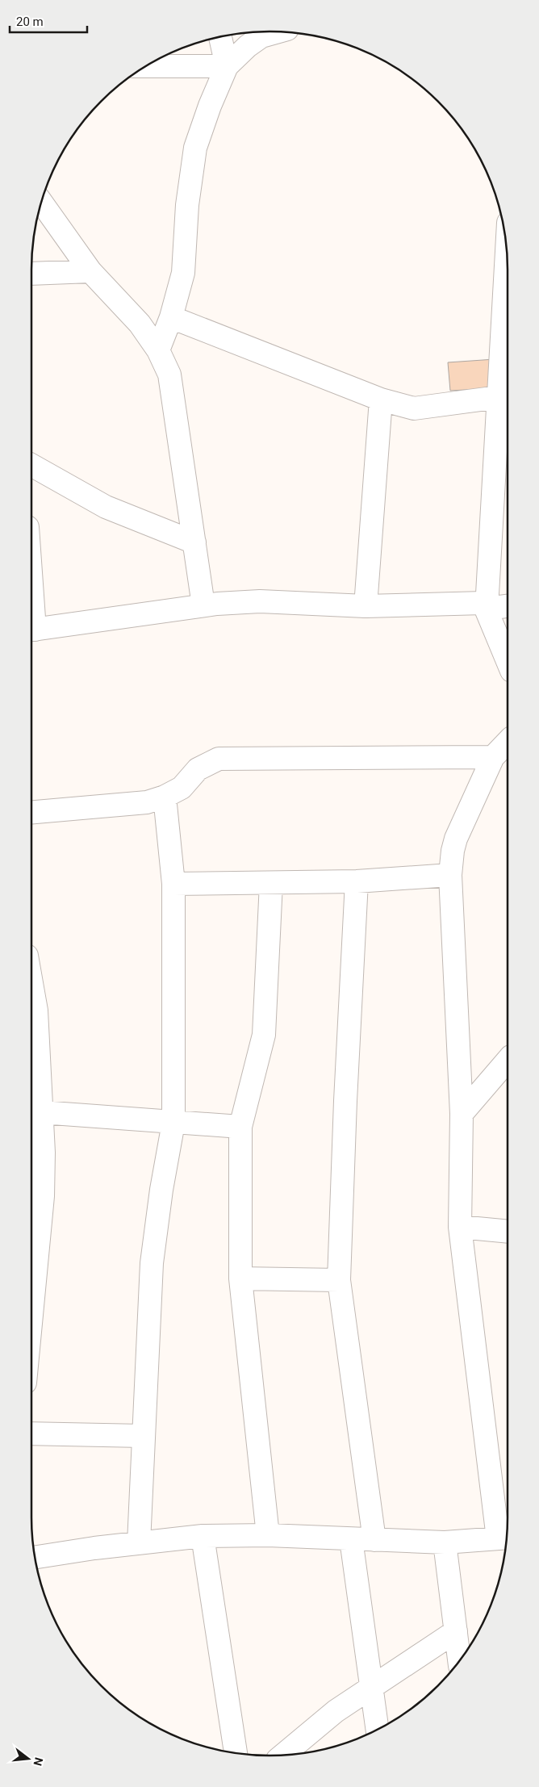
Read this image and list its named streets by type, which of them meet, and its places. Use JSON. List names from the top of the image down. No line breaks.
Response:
{"scale_bar":"20 m","north":"right"}
